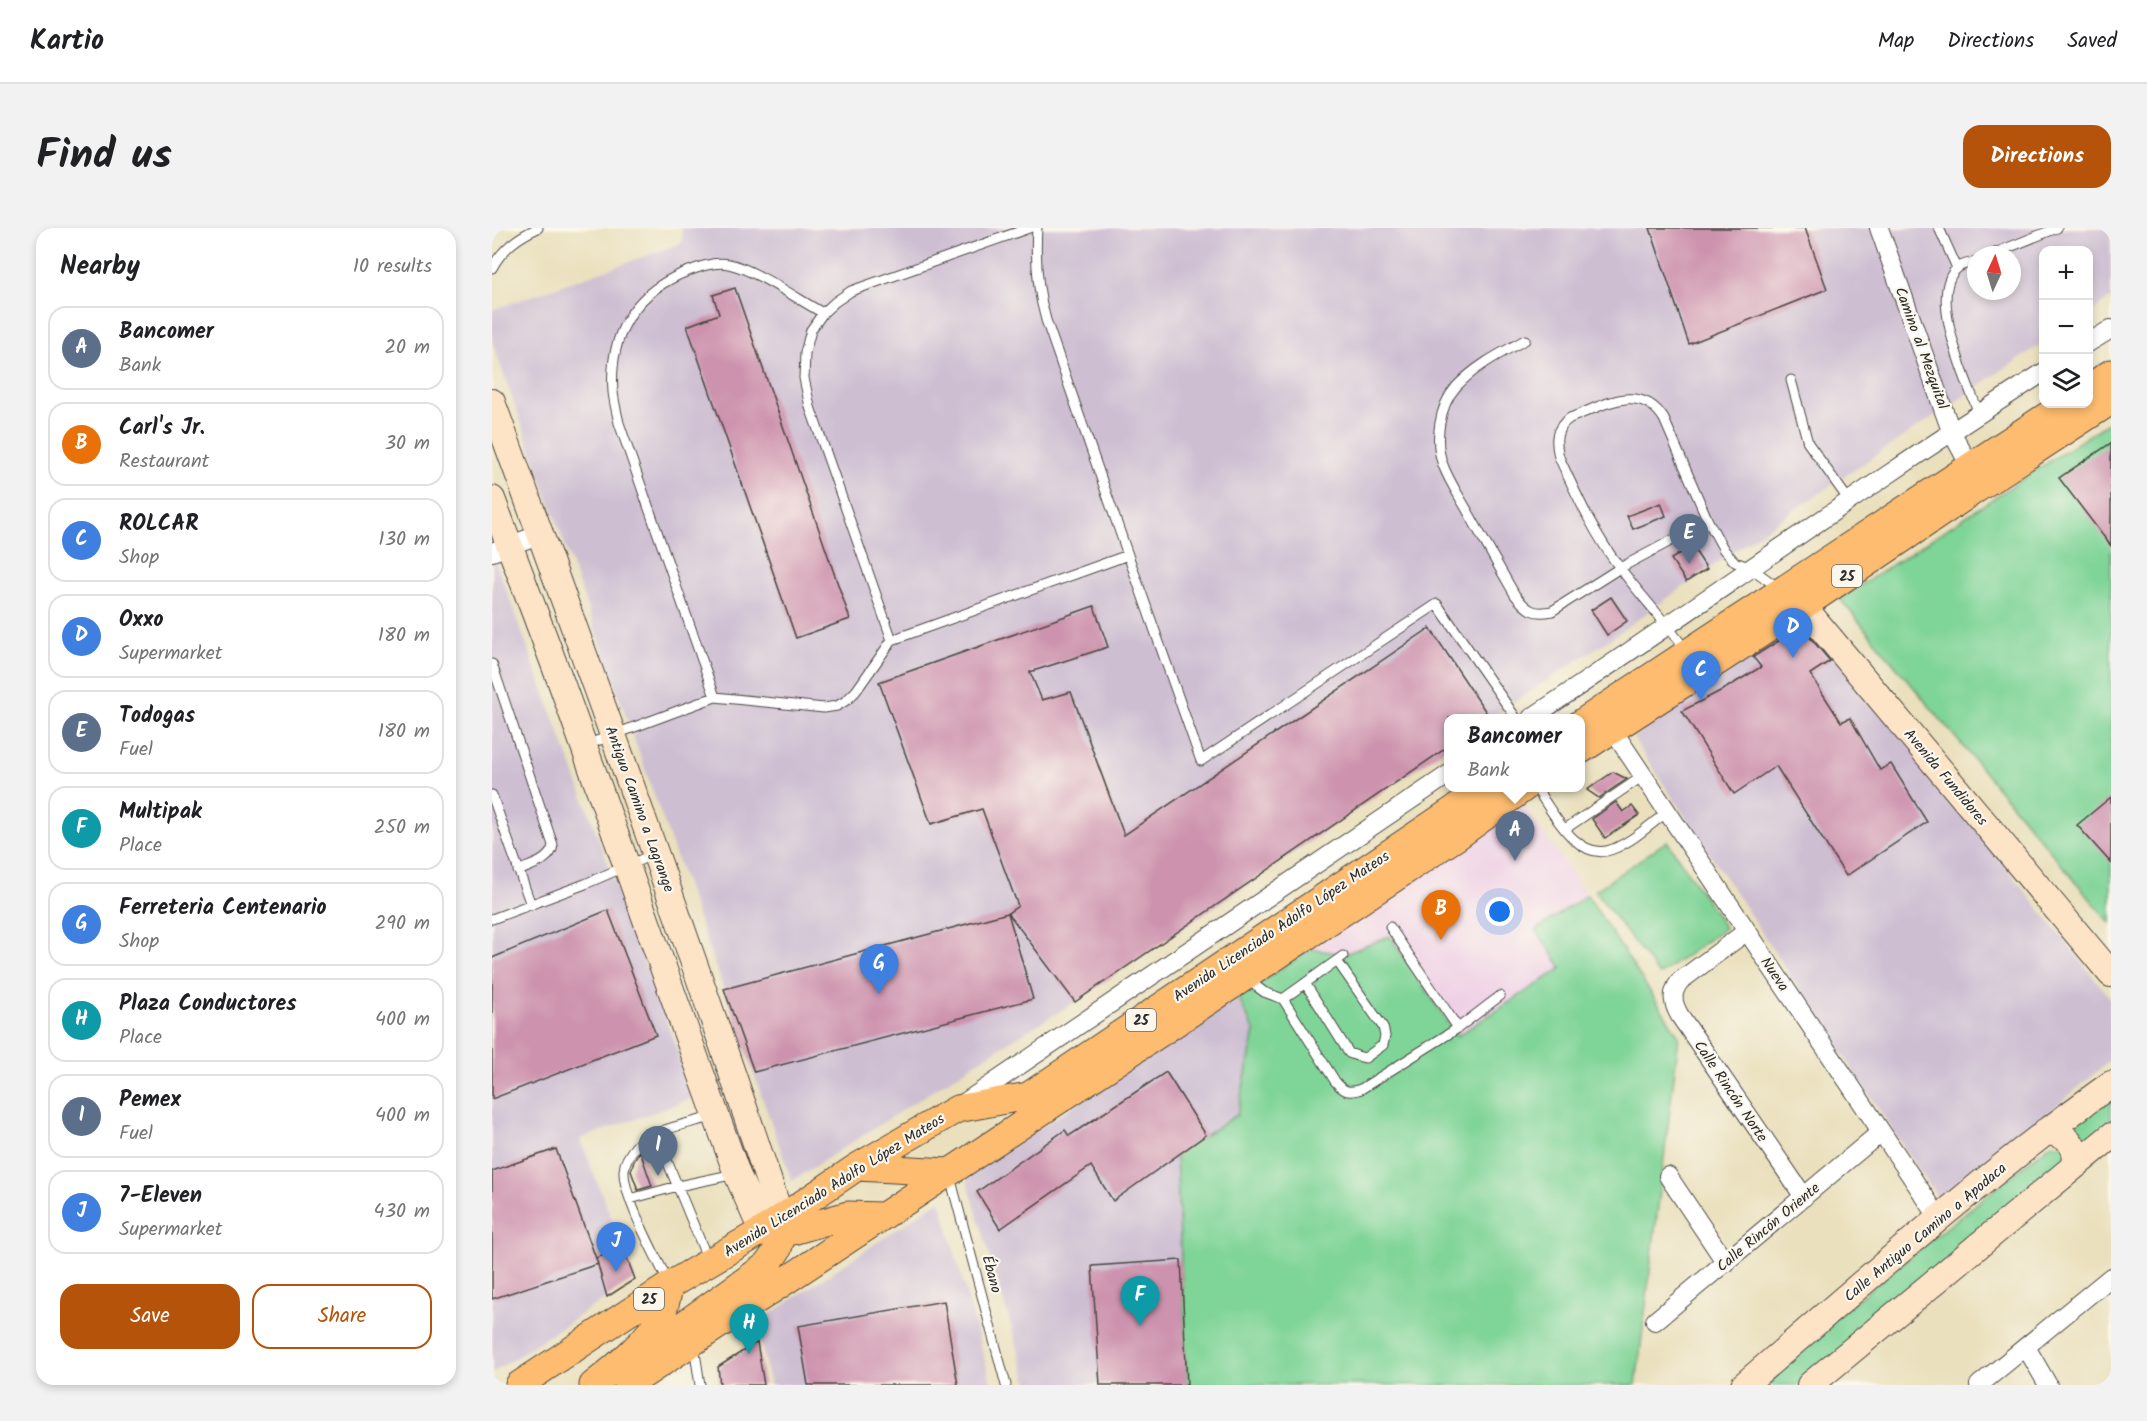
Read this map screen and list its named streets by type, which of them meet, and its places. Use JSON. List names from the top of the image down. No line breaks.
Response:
{"streets":{"main road":["25","Avenida Licenciado Adolfo López Mateos"],"street":["Camino al Mezquital","Avenida Fundidores","Antiguo Camino a Lagrange","Nueva","Calle Rincón Norte","Calle Rincón Oriente","Calle Antiguo Camino a Apodaca"],"lane":["Ébano"]},"crossings":[["Camino al Mezquital","25"],["25","Avenida Fundidores"],["25","Nueva"],["Antiguo Camino a Lagrange","Avenida Licenciado Adolfo López Mateos"],["Avenida Licenciado Adolfo López Mateos","Ébano"],["Nueva","Calle Rincón Norte"],["Nueva","Calle Rincón Oriente"],["Nueva","Calle Antiguo Camino a Apodaca"],["Calle Rincón Norte","Calle Rincón Oriente"]],"north":"top","page":{"header":"Kartio","nav":["Map","Directions","Saved"],"title":"Find us","buttons":["Directions",["Save","Share"]],"heading":["Nearby","10 results"],"map_buttons":["+","−"],"list":[{"mark":"A","name":"Bancomer","note":"Bank","value":"20 m"},{"mark":"B","name":"Carl's Jr.","note":"Restaurant","value":"30 m"},{"mark":"C","name":"ROLCAR","note":"Shop","value":"130 m"},{"mark":"D","name":"Oxxo","note":"Supermarket","value":"180 m"},{"mark":"E","name":"Todogas","note":"Fuel","value":"180 m"},{"mark":"F","name":"Multipak","note":"Place","value":"250 m"},{"mark":"G","name":"Ferreteria Centenario","note":"Shop","value":"290 m"},{"mark":"H","name":"Plaza Conductores","note":"Place","value":"400 m"},{"mark":"I","name":"Pemex","note":"Fuel","value":"400 m"},{"mark":"J","name":"7-Eleven","note":"Supermarket","value":"430 m"}],"pins":["E","D","C","A","B","G","I","J","F","H"],"popup":["Bancomer","Bank"]}}
